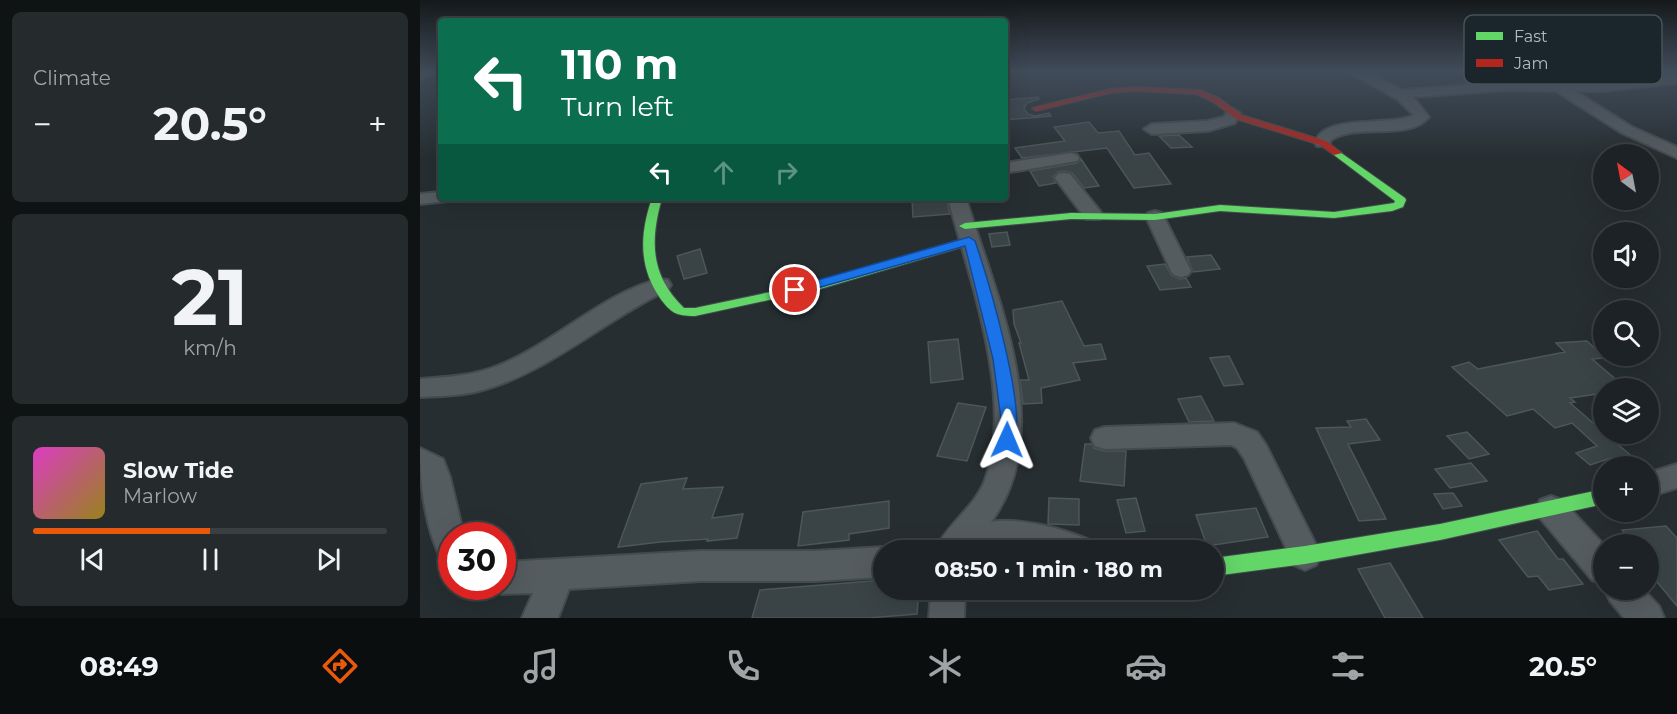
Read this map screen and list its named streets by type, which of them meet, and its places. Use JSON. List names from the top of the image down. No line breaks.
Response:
{"legend":["Fast","Jam"],"north":"top left","page":{"tile":["Climate",["21","km/h"]],"turn":["110 m","Turn left"],"heat":["−","20.5°","+"],"map_buttons":["+","−"],"song":["Slow Tide","Marlow"],"limit":"30","trip":"08:50 · 1 min · 180 m","tabs":["08:49","20.5°"]}}
